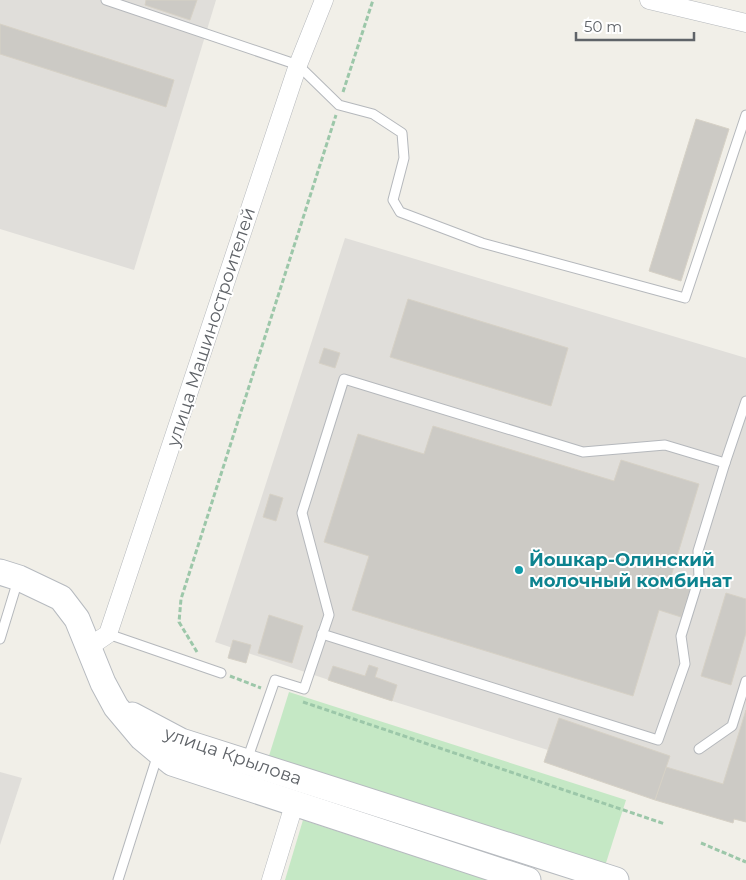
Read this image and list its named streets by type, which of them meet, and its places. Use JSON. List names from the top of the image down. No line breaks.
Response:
{"streets":{"street":["улица Машиностроителей","улица Крылова"]},"places":["Йошкар-Олинский молочный комбинат"],"scale_bar":"50 m"}
